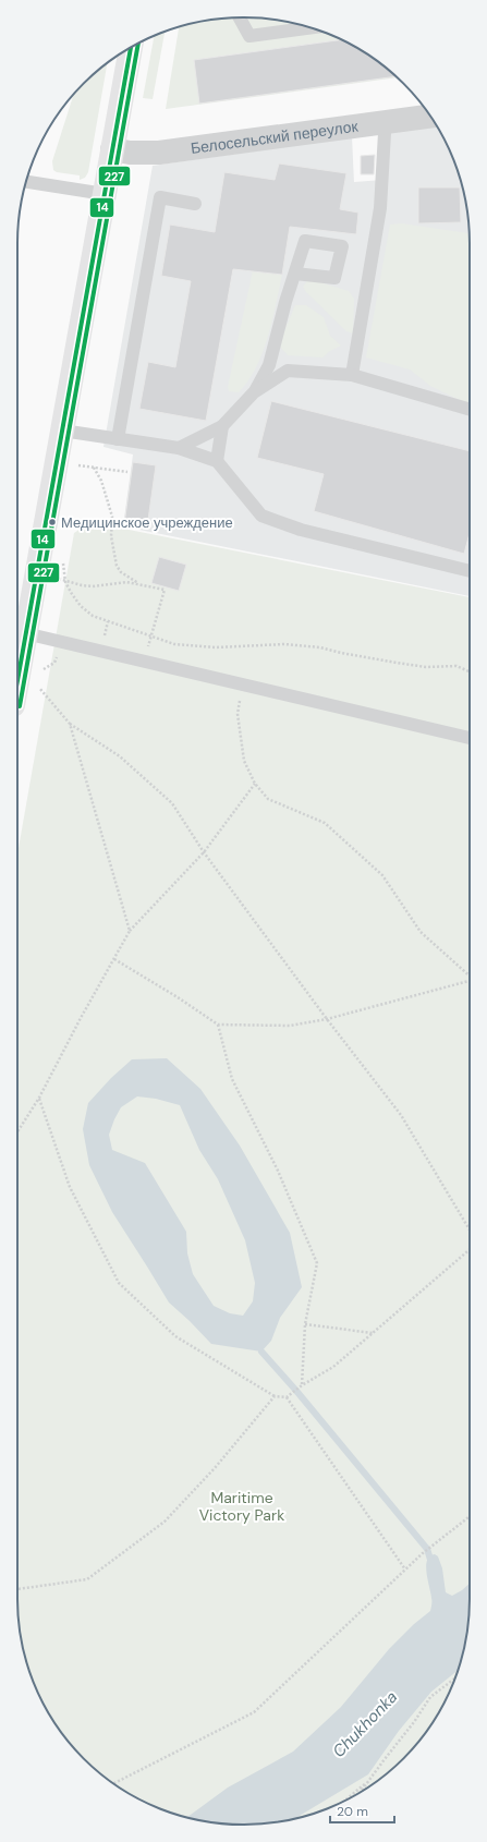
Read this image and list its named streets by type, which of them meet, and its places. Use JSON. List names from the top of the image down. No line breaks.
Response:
{"streets":{"street":["Белосельский переулок"]},"water":["Chukhonka"],"parks":["Maritime Victory Park"],"places":["Медицинское учреждение"],"lines":["transit line 227","transit line 14"],"scale_bar":"20 m"}
